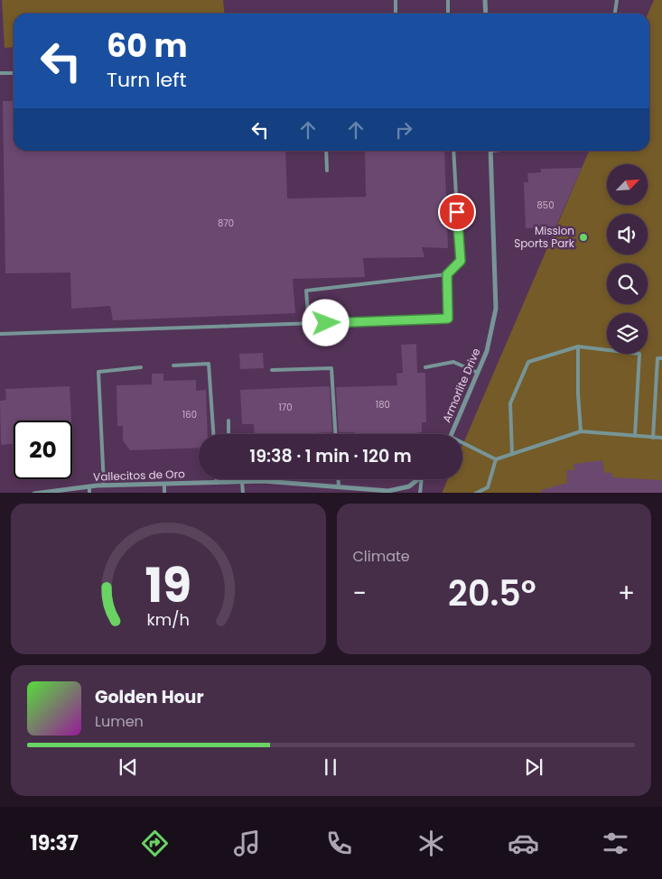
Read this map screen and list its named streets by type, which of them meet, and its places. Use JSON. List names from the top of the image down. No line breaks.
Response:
{"streets":{"street":["Armorlite Drive","Vallecitos de Oro"]},"places":["Mission Sports Park"],"house_numbers":["850","870","180","170","160"],"north":"top right","page":{"turn":["60 m","Turn left"],"limit":"20","trip":"19:38 · 1 min · 120 m","tile":"Climate","heat":["−","20.5°","+"],"song":["Golden Hour","Lumen"],"tabs":"19:37","gauge":["19","km/h"]}}
